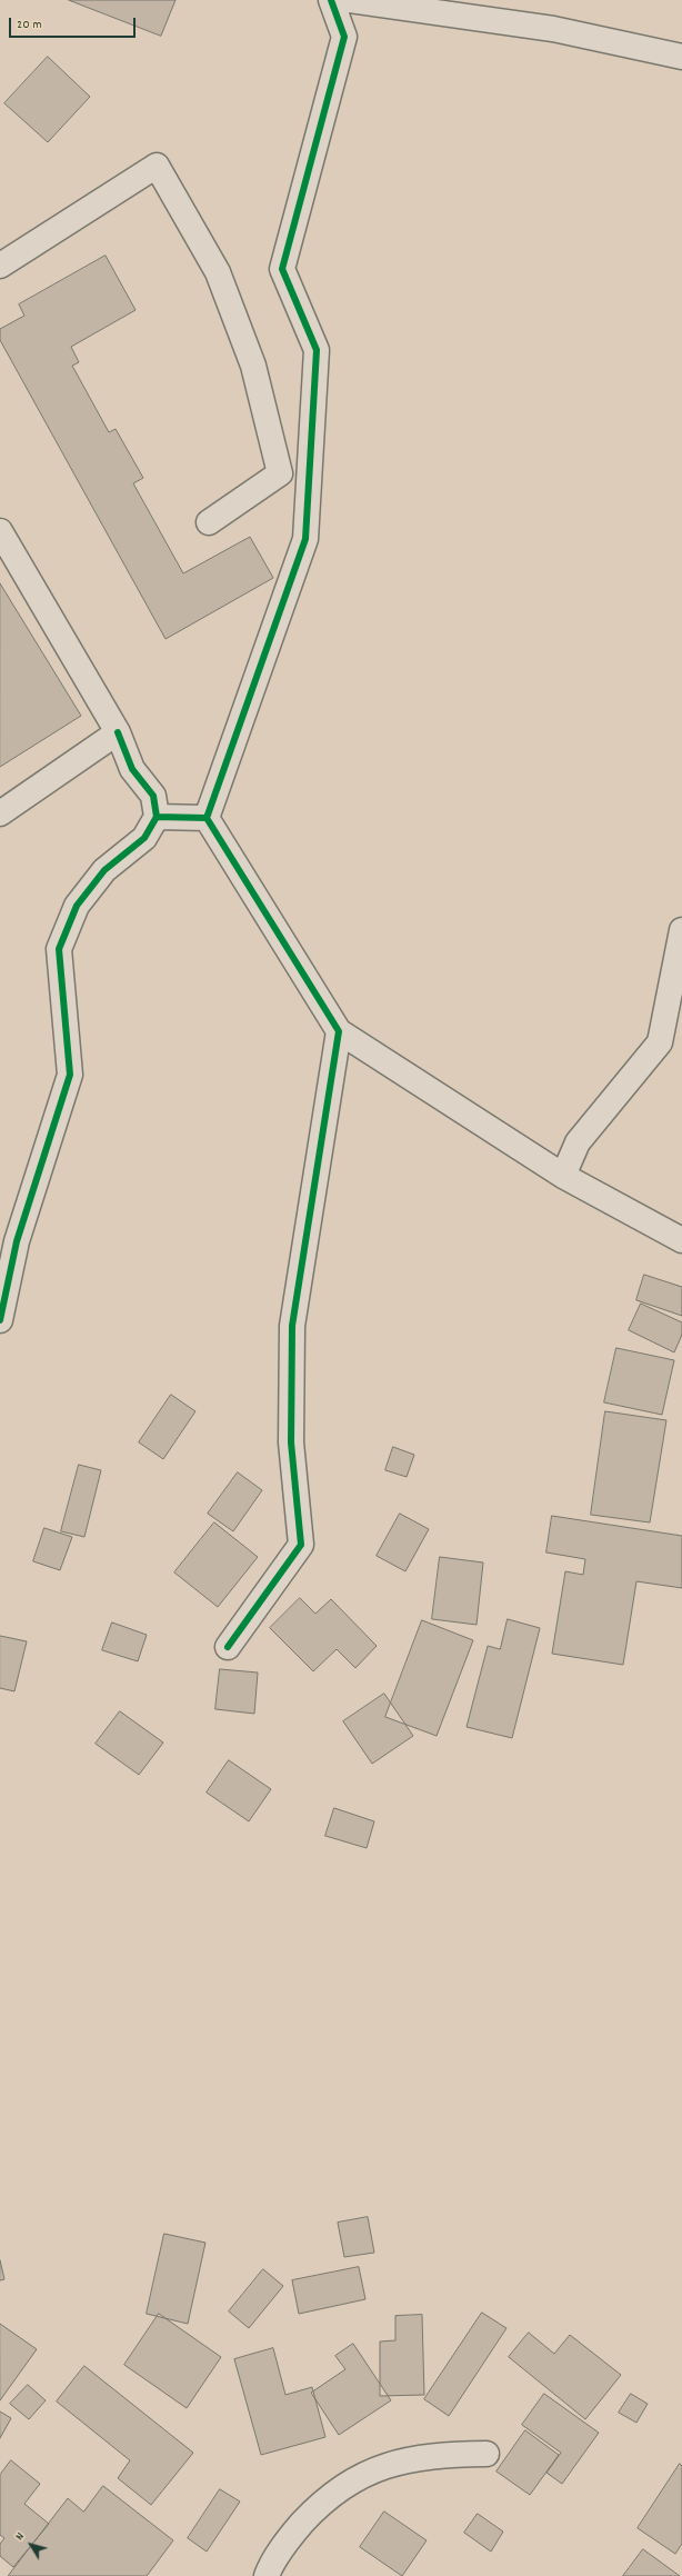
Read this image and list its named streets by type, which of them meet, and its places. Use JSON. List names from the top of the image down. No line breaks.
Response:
{"scale_bar":"20 m","north":"top left"}
